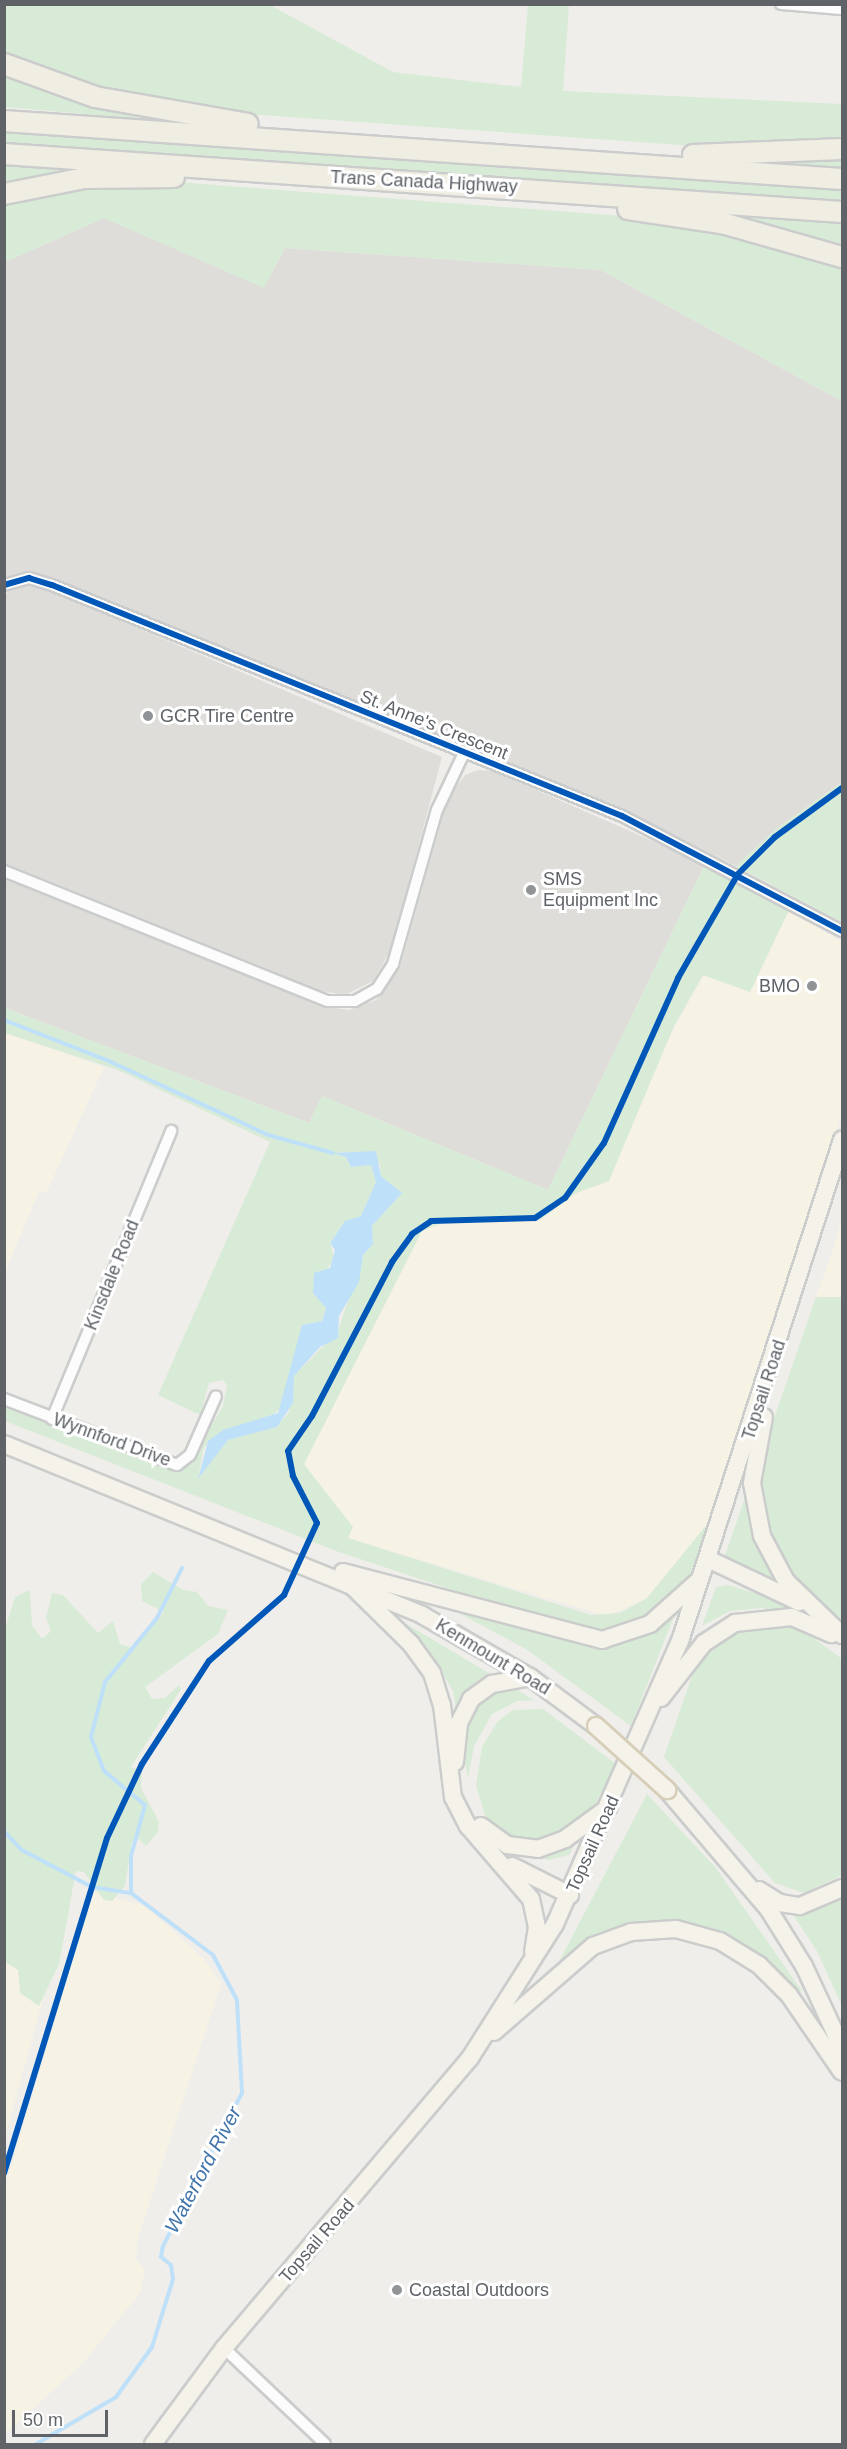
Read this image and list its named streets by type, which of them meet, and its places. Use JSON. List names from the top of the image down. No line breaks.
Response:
{"streets":{"highway":["Trans Canada Highway"],"main road":["Topsail Road","Kenmount Road"],"street":["St. Anne's Crescent","Kinsdale Road","Wynnford Drive"]},"crossings":[["Kinsdale Road","Wynnford Drive"]],"water":["Waterford River"],"places":["GCR Tire Centre","SMS Equipment Inc","BMO","Coastal Outdoors"],"scale_bar":"50 m"}
